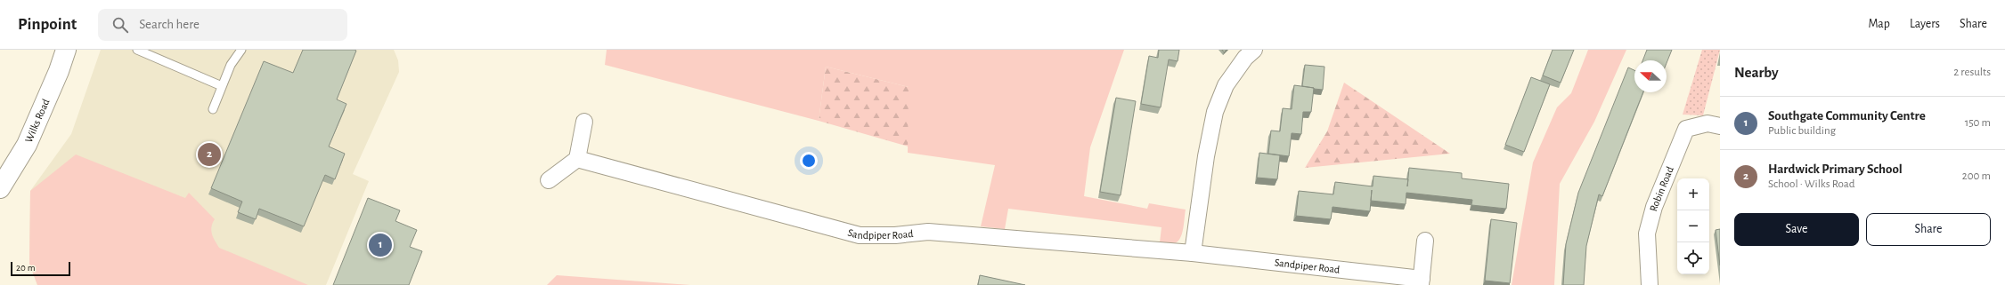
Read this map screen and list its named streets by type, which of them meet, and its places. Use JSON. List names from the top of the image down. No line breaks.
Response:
{"streets":{"street":["Wilks Road","Robin Road","Sandpiper Road"]},"scale_bar":"20 m","north":"left","page":{"header":"Pinpoint","search":"Search here","nav":["Map","Layers","Share"],"heading":["Nearby","2 results"],"list":[{"mark":"1","name":"Southgate Community Centre","note":"Public building","value":"150 m"},{"mark":"2","name":"Hardwick Primary School","note":"School · Wilks Road","value":"200 m"}],"pins":["2","1"],"map_buttons":["+","−"],"buttons":["Save","Share"],"scale":"20 m"}}
